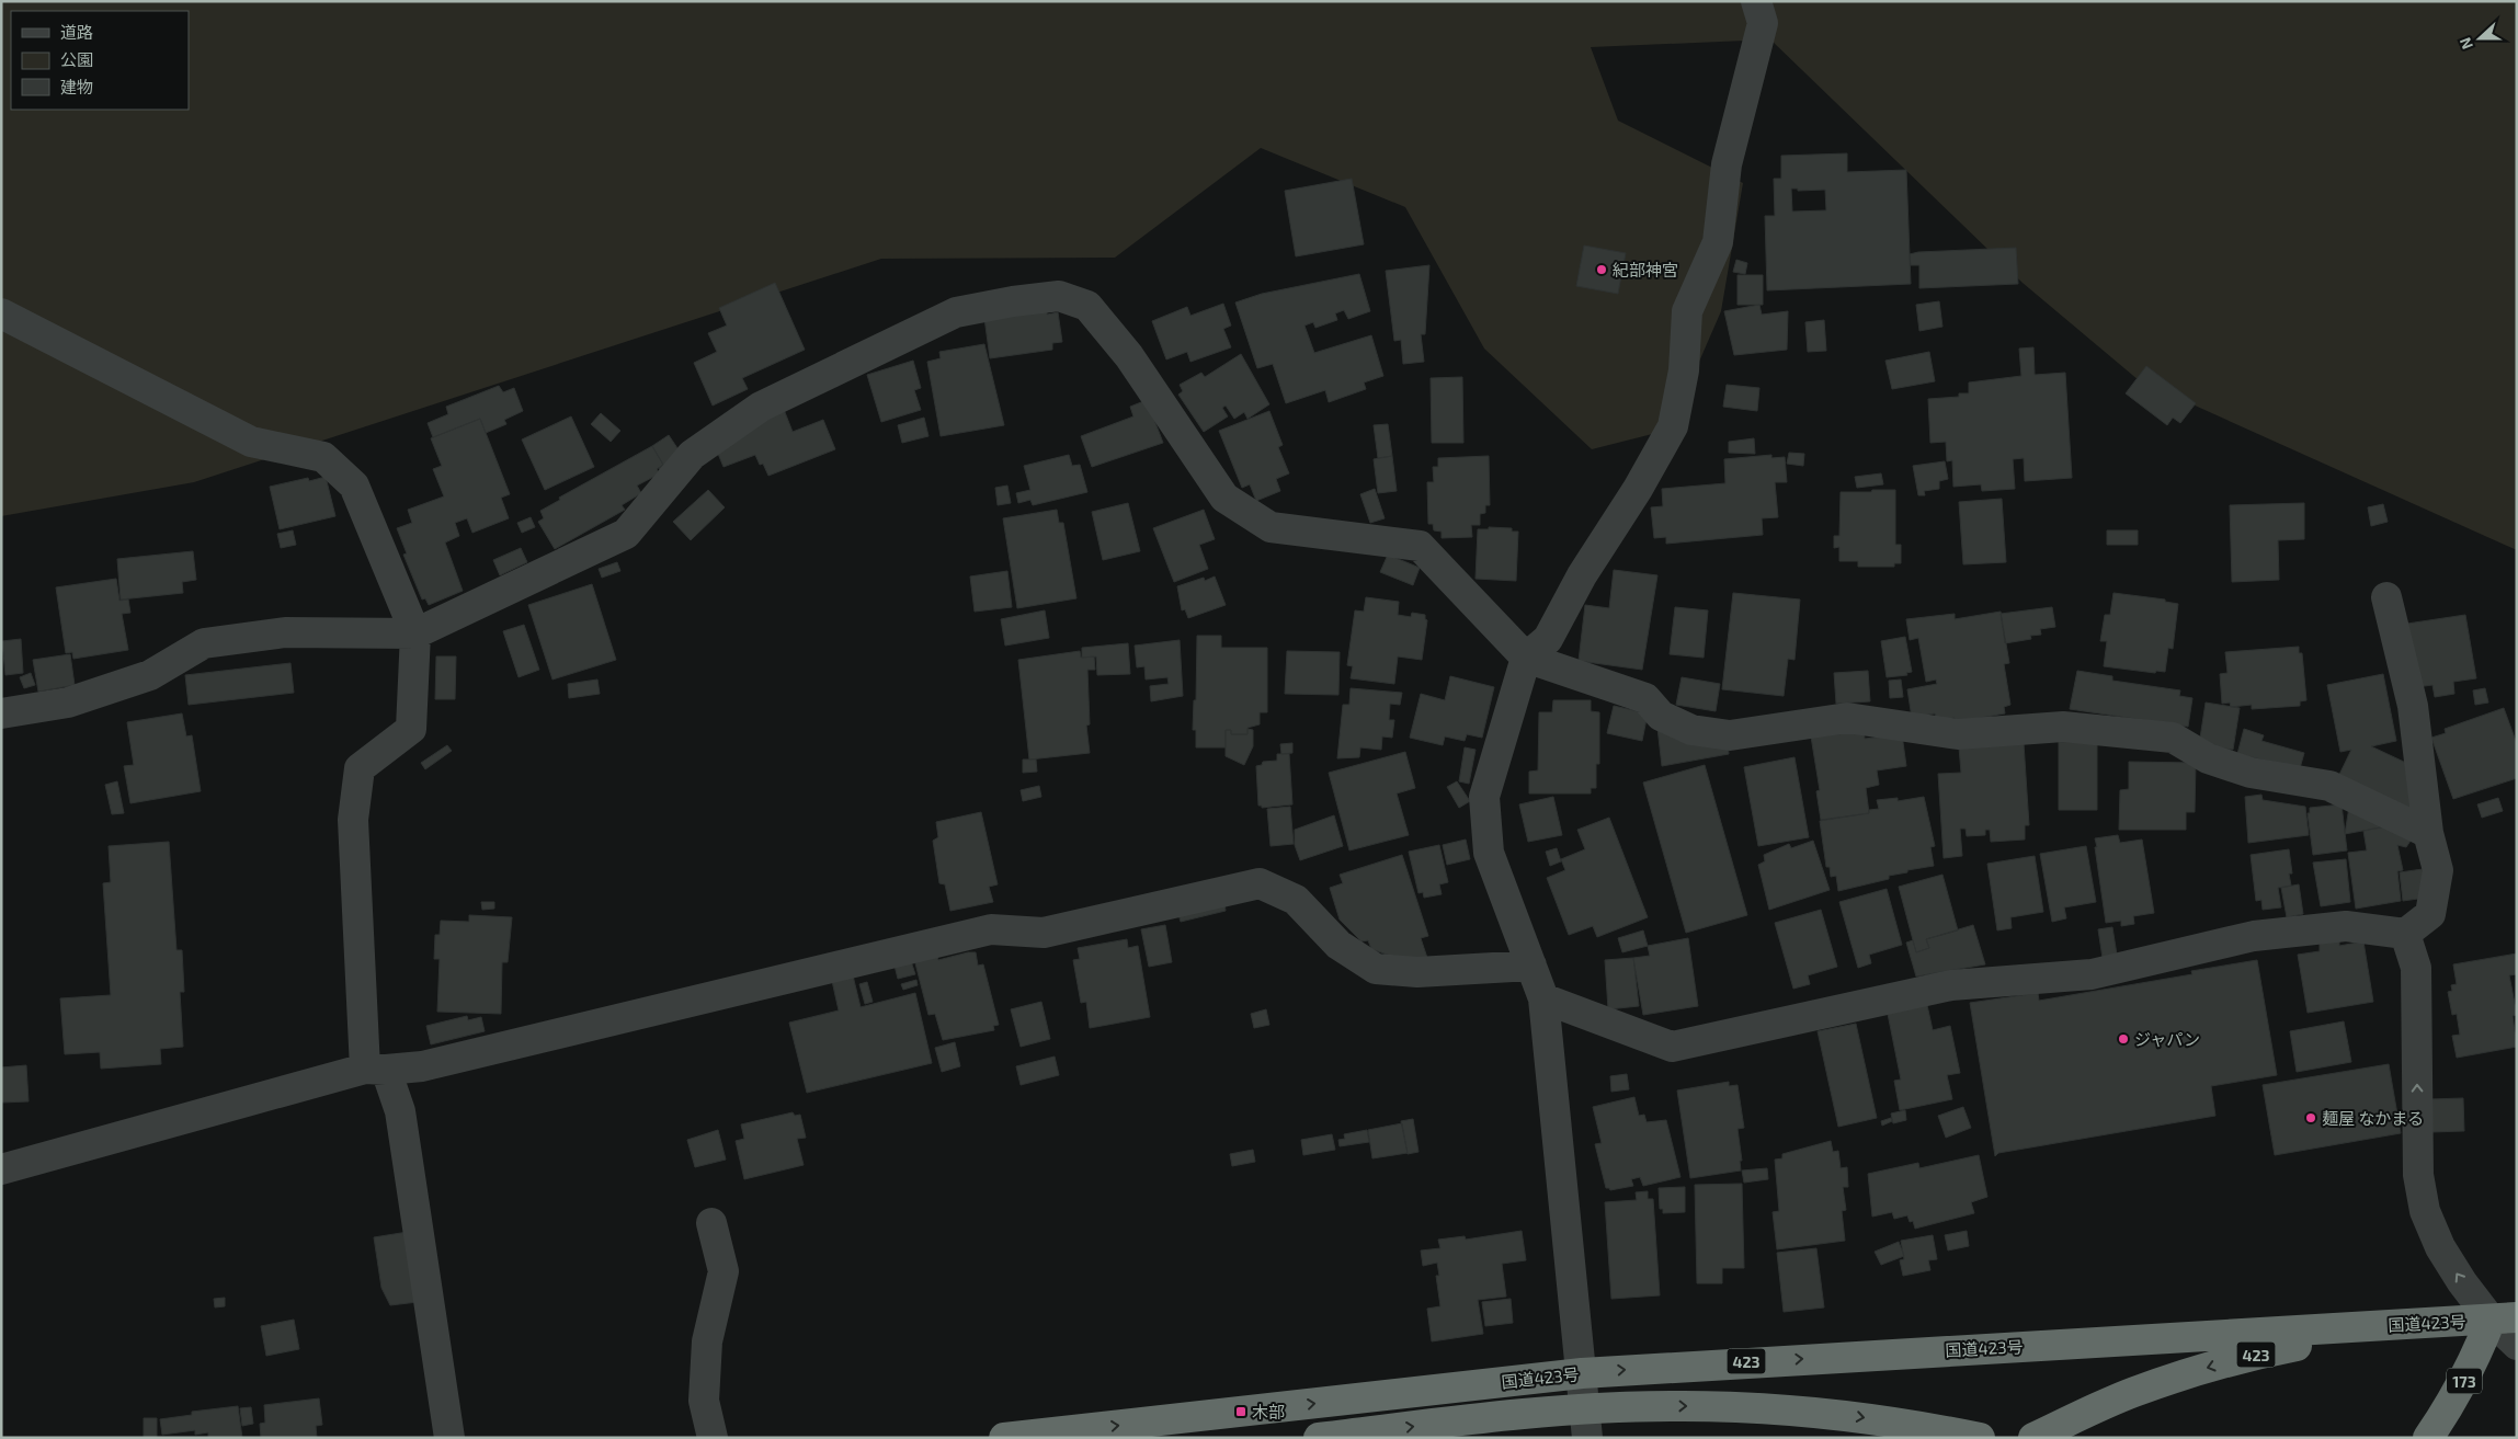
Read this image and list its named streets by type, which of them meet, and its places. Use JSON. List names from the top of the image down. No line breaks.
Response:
{"streets":{"highway":["国道423号","423","173"]},"crossings":[["国道423号","173"]],"places":{"other":["紀部神宮","ジャパン","麺屋 なかまる"],"transit":["木部"]},"legend":["道路","公園","建物"],"north":"left"}
